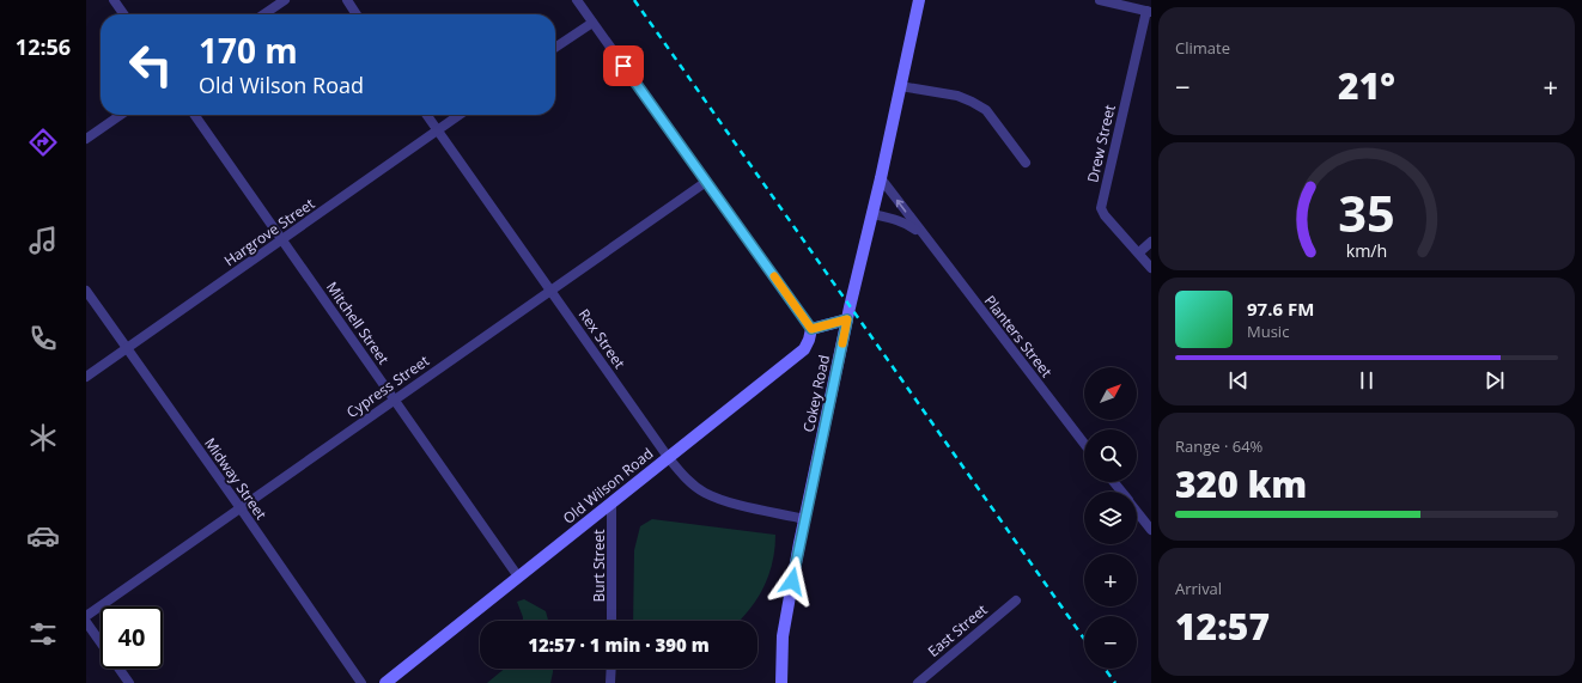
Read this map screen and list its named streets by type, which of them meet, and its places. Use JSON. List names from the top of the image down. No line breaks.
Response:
{"streets":{"street":["Drew Street","Hargrove Street","Mitchell Street","Planters Street","Rex Street","Cypress Street","Cokey Road","Midway Street","Old Wilson Road","Burt Street","East Street"]},"crossings":[["Hargrove Street","Mitchell Street"],["Hargrove Street","Rex Street"],["Hargrove Street","Midway Street"],["Mitchell Street","Cypress Street"],["Mitchell Street","Old Wilson Road"],["Planters Street","Cokey Road"],["Rex Street","Cypress Street"],["Rex Street","Cokey Road"],["Rex Street","Old Wilson Road"],["Cypress Street","Midway Street"],["Old Wilson Road","Burt Street"]],"north":"top right","page":{"tabs":"12:56","tile":["Climate",["Range · 64%","320 km"],["Arrival","12:57"]],"turn":["170 m","Old Wilson Road"],"heat":["−","21°","+"],"song":["97.6 FM","Music"],"map_buttons":["+","−"],"limit":"40","trip":"12:57 · 1 min · 390 m","gauge":["35","km/h"]}}
